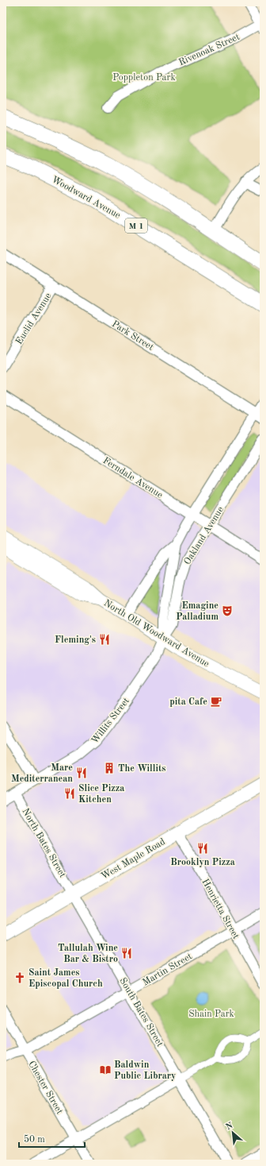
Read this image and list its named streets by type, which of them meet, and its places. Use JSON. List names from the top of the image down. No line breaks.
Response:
{"streets":{"main road":["Woodward Avenue","M 1","West Maple Road"],"street":["Rivenoak Street","Euclid Avenue","Park Street","Ferndale Avenue","Oakland Avenue","North Old Woodward Avenue","Willits Street","North Bates Street","Henrietta Street","Martin Street","South Bates Street","Chester Street"]},"crossings":[["Euclid Avenue","Park Street"],["Park Street","Oakland Avenue"],["Ferndale Avenue","Oakland Avenue"],["Oakland Avenue","North Old Woodward Avenue"],["Oakland Avenue","Willits Street"],["North Old Woodward Avenue","Willits Street"],["Willits Street","North Bates Street"],["North Bates Street","West Maple Road"],["North Bates Street","South Bates Street"],["West Maple Road","Henrietta Street"],["West Maple Road","South Bates Street"],["Henrietta Street","Martin Street"],["Martin Street","South Bates Street"],["Martin Street","Chester Street"]],"parks":["Poppleton Park","Shain Park"],"places":{"theatre":["Emagine Palladium"],"restaurant":["Fleming's","Mare Mediterranean","Slice Pizza Kitchen","Brooklyn Pizza","Tallulah Wine Bar & Bistro"],"cafe":["pita Cafe"],"building":["The Willits"],"church":["Saint James Episcopal Church"],"library":["Baldwin Public Library"]},"scale_bar":"50 m","north":"top left"}
